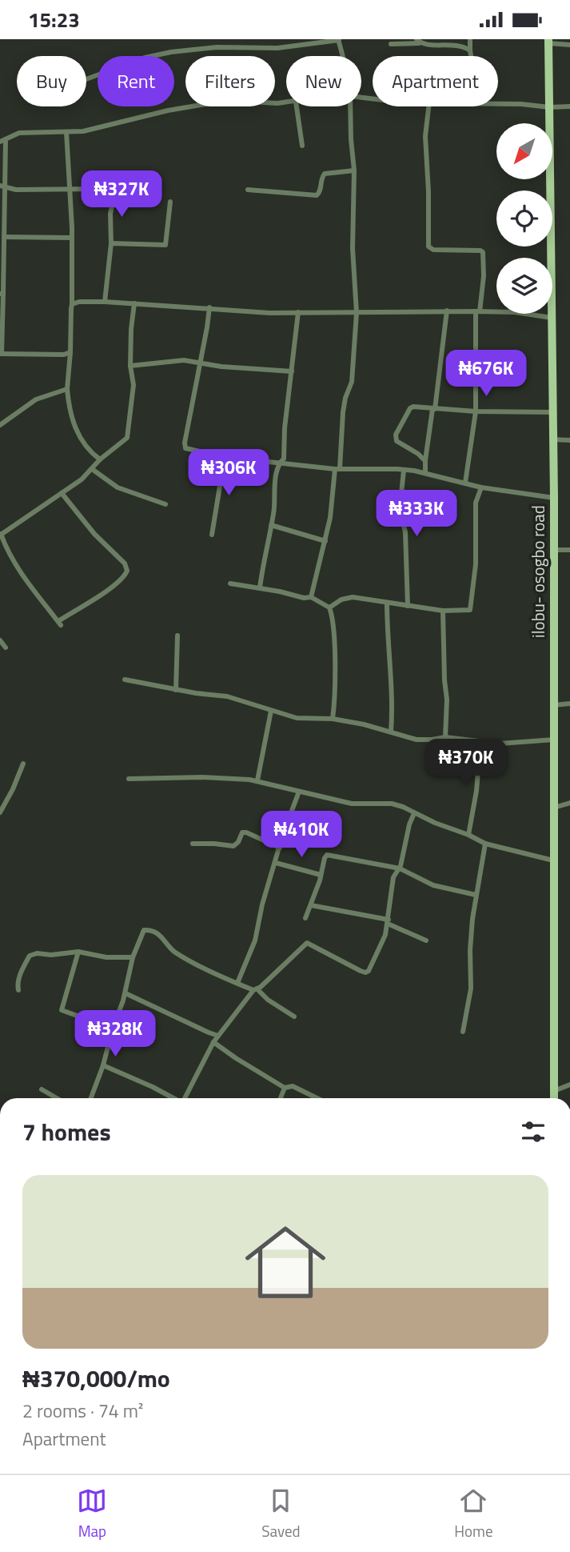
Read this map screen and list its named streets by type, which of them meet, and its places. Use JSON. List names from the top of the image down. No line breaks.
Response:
{"streets":{"main road":["ilobu- osogbo road"]},"north":"bottom left","page":{"status":"15:23","chip":["Buy","Rent","Filters","New","Apartment"],"price":["₦327K","₦676K","₦306K","₦333K","₦370K","₦410K","₦328K"],"heading":"7 homes","list":[{"name":"₦370,000/mo","note":"2 rooms · 74 m² · Apartment"}],"tabs":["Map","Saved","Home"]}}
